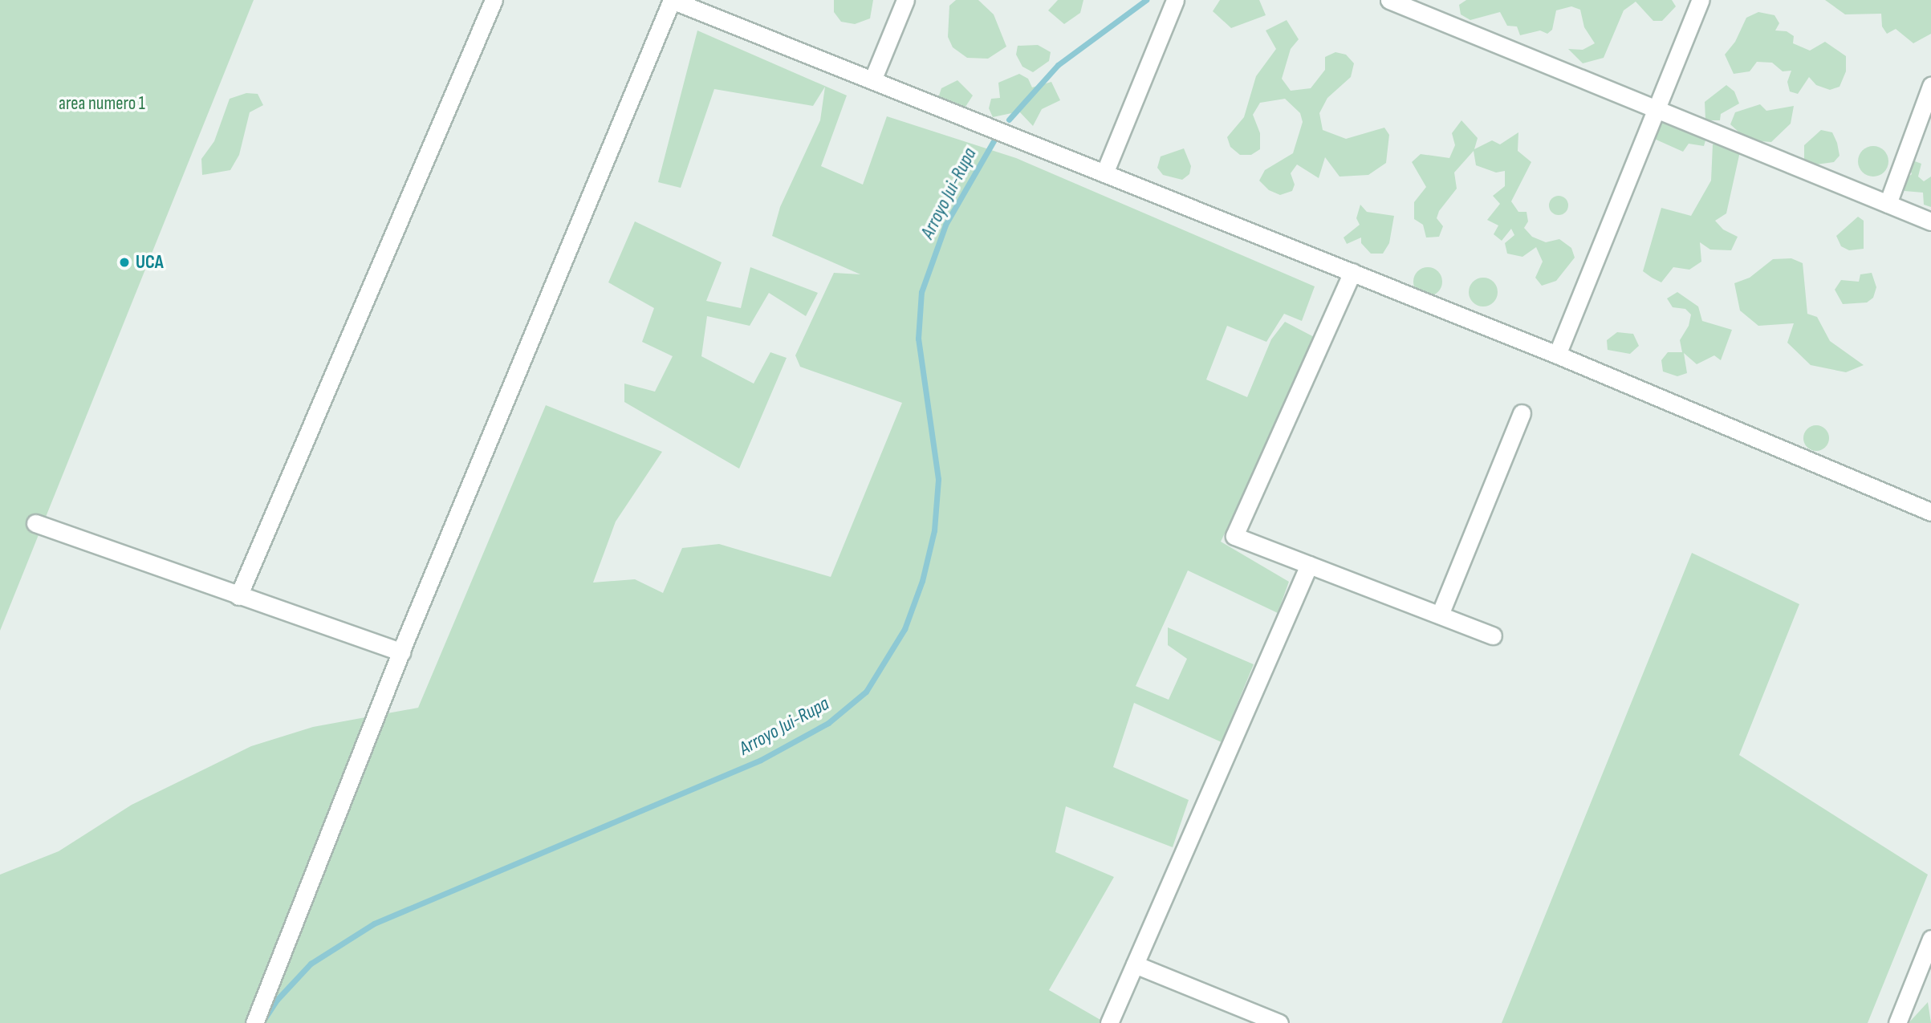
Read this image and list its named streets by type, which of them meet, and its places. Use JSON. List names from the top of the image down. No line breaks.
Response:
{"water":["Arroyo Jui-Rupa"],"parks":["area numero 1"],"places":["UCA"]}
